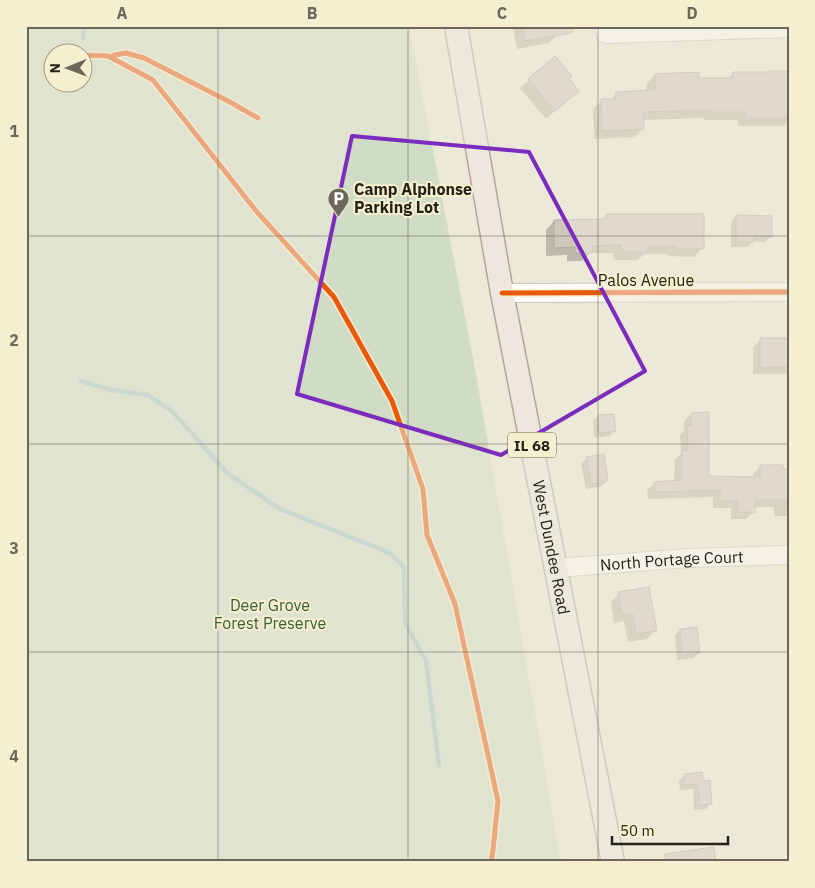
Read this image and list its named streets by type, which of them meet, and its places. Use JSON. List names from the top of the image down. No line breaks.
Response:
{"streets":{"main road":["IL 68","West Dundee Road"],"street":["Palos Avenue","North Portage Court"]},"crossings":[["Palos Avenue","West Dundee Road"],["West Dundee Road","North Portage Court"]],"parks":["Deer Grove Forest Preserve"],"places":{"parking":["Camp Alphonse Parking Lot"]},"scale_bar":"50 m","north":"left","grid":{"columns":["A","B","C","D"],"rows":["1","2","3","4"]}}
